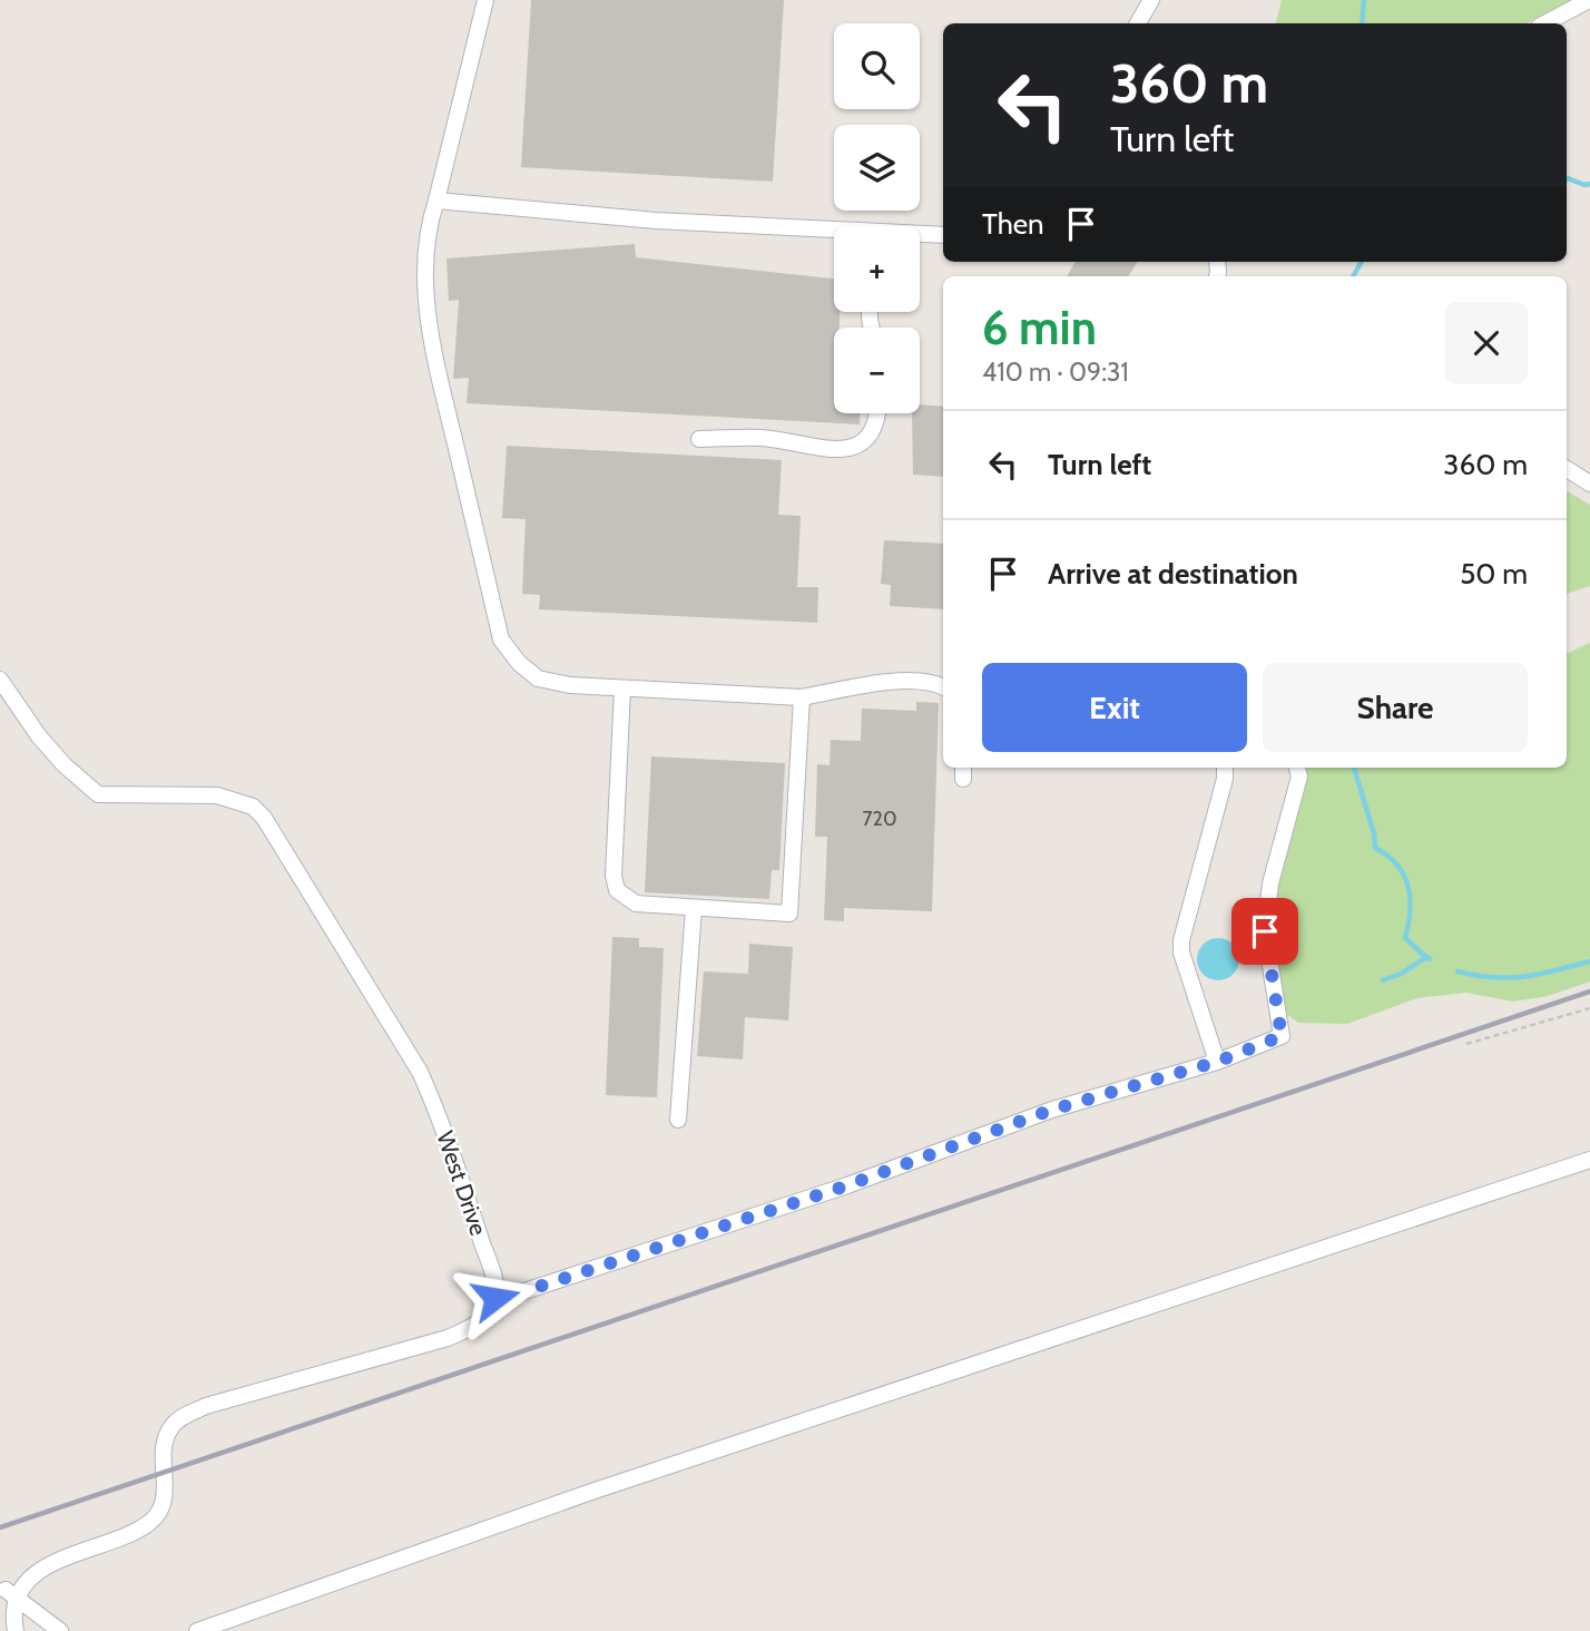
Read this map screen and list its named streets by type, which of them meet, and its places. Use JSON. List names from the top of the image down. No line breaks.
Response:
{"streets":{"street":["West Drive"]},"house_numbers":["720"],"page":{"map_buttons":["+","−"],"turn":["360 m","Turn left"],"then":"Then","heading":["6 min","410 m · 09:31"],"list":[{"name":"Turn left","value":"360 m"},{"name":"Arrive at destination","value":"50 m"}],"buttons":["Exit","Share"]}}
